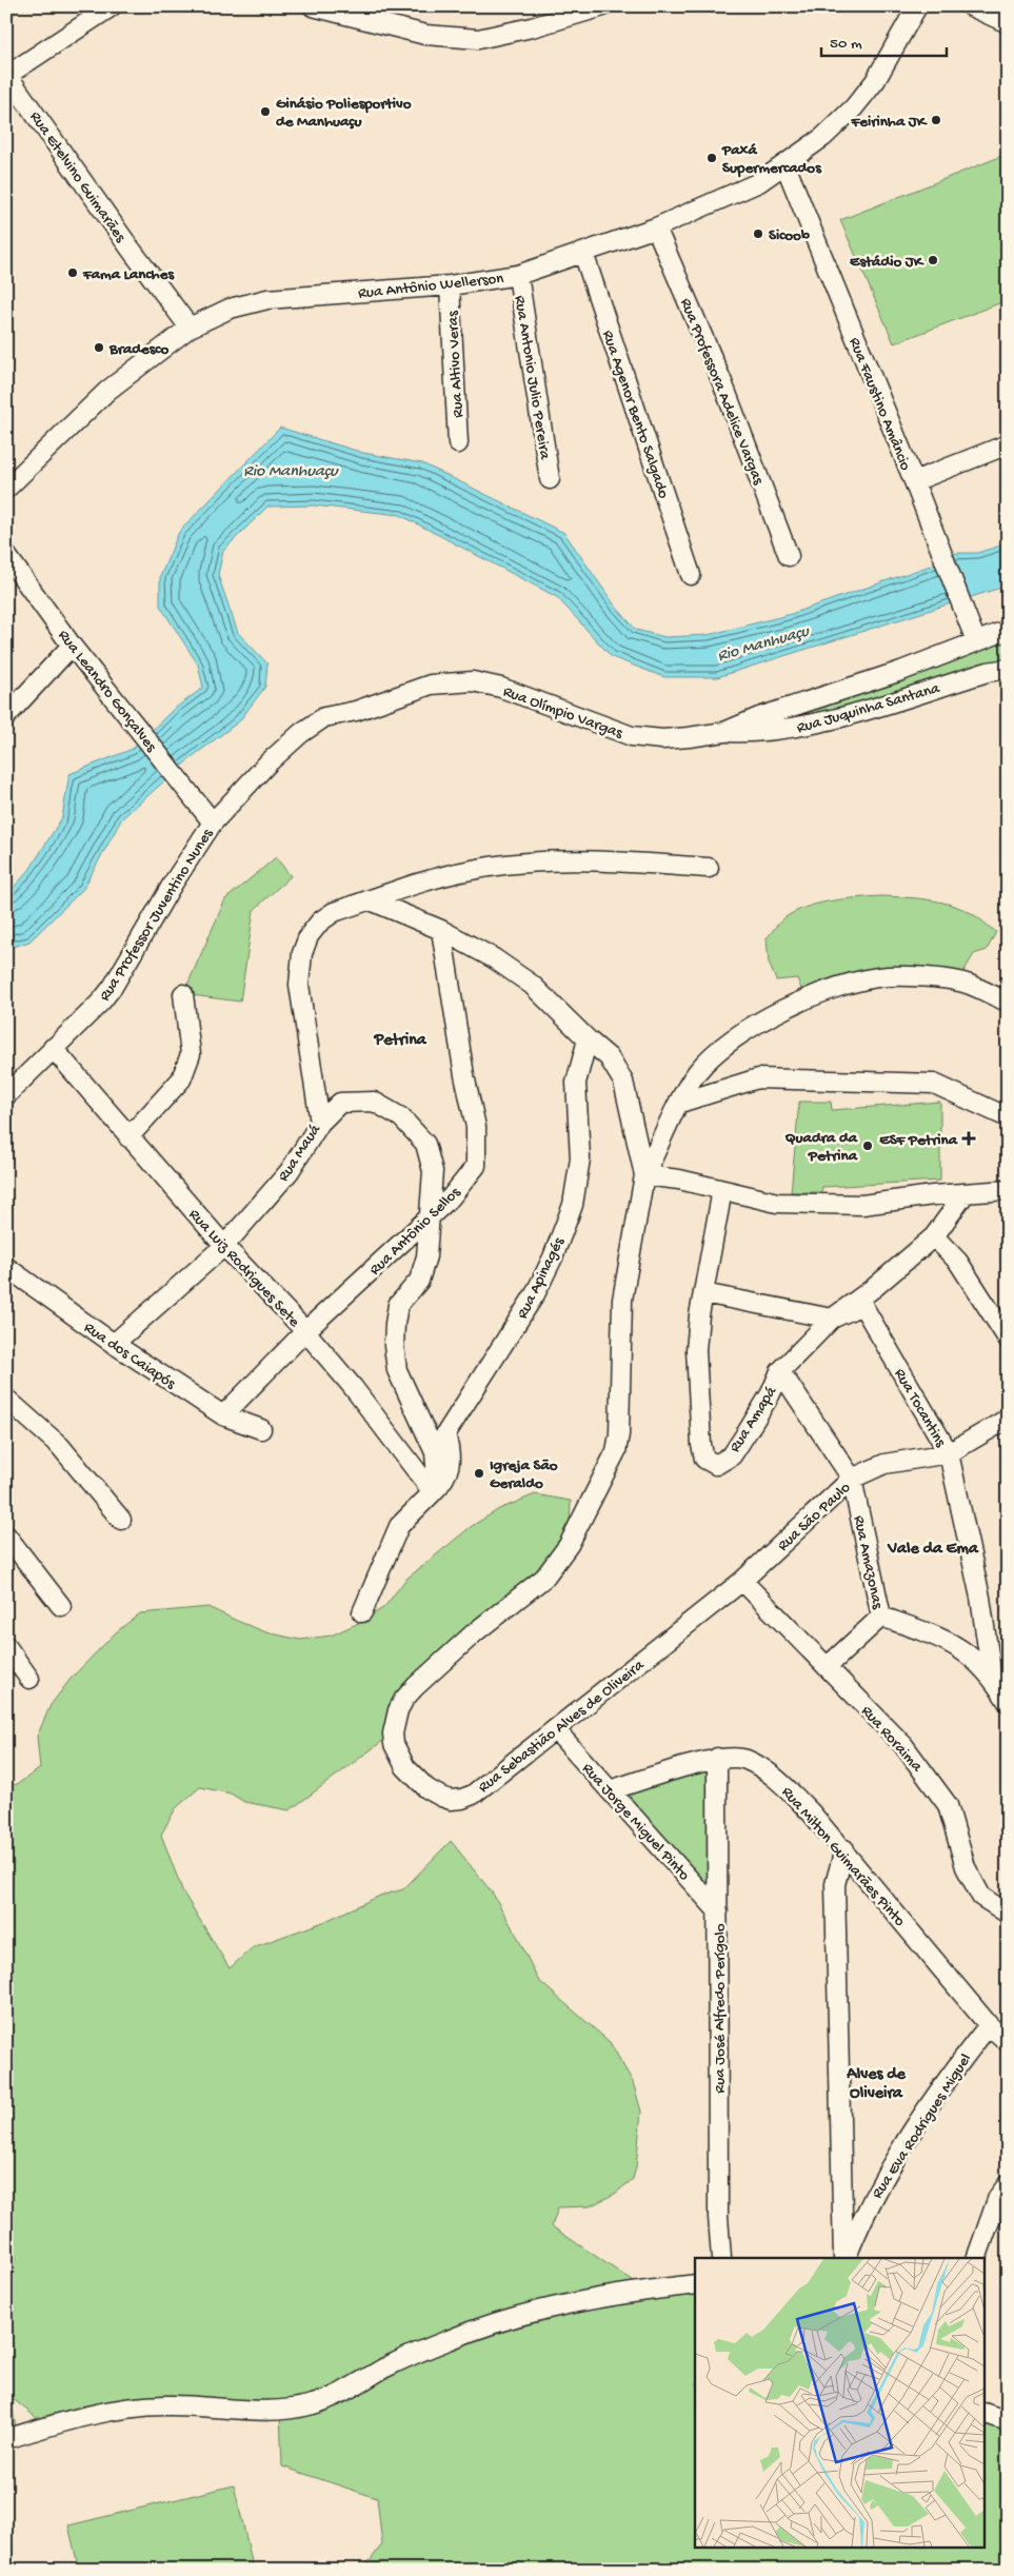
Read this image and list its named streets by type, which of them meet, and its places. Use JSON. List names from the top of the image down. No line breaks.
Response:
{"streets":{"street":["Rua Etelvino Guimarães","Rua Antônio Wellerson","Rua Altivo Veras","Rua Antonio Julio Pereira","Rua Professora Adelice Vargas","Rua Faustino Amâncio","Rua Agenor Bento Salgado","Rua Leandro Gonçalves","Rua Juquinha Santana","Rua Olímpio Vargas","Rua Professor Juventino Nunes","Rua Mauá","Rua Antônio Sellos","Rua Luiz Rodrigues Sete","Rua Apinagés","Rua dos Caiapós","Rua Tocantins","Rua Amapá","Rua São Paulo","Rua Amazonas","Rua Sebastião Alves de Oliveira","Rua Roraima","Rua Jorge Miguel Pinto","Rua Milton Guimarães Pinto","Rua José Alfredo Perígolo","Rua Eva Rodrigues Miguel"]},"crossings":[["Rua Etelvino Guimarães","Rua Antônio Wellerson"],["Rua Antônio Wellerson","Rua Altivo Veras"],["Rua Antônio Wellerson","Rua Antonio Julio Pereira"],["Rua Antônio Wellerson","Rua Professora Adelice Vargas"],["Rua Antônio Wellerson","Rua Faustino Amâncio"],["Rua Antônio Wellerson","Rua Agenor Bento Salgado"],["Rua Faustino Amâncio","Rua Olímpio Vargas"],["Rua Leandro Gonçalves","Rua Olímpio Vargas"],["Rua Leandro Gonçalves","Rua Professor Juventino Nunes"],["Rua Juquinha Santana","Rua Olímpio Vargas"],["Rua Olímpio Vargas","Rua Professor Juventino Nunes"],["Rua Professor Juventino Nunes","Rua Luiz Rodrigues Sete"],["Rua Mauá","Rua Luiz Rodrigues Sete"],["Rua Mauá","Rua dos Caiapós"],["Rua Antônio Sellos","Rua Luiz Rodrigues Sete"],["Rua Antônio Sellos","Rua dos Caiapós"],["Rua Luiz Rodrigues Sete","Rua Apinagés"],["Rua Tocantins","Rua Amapá"],["Rua Tocantins","Rua São Paulo"],["Rua Amapá","Rua Amazonas"],["Rua São Paulo","Rua Amazonas"],["Rua São Paulo","Rua Sebastião Alves de Oliveira"],["Rua São Paulo","Rua Roraima"],["Rua Sebastião Alves de Oliveira","Rua Roraima"],["Rua Sebastião Alves de Oliveira","Rua Jorge Miguel Pinto"],["Rua Jorge Miguel Pinto","Rua Milton Guimarães Pinto"],["Rua Jorge Miguel Pinto","Rua José Alfredo Perígolo"],["Rua Milton Guimarães Pinto","Rua José Alfredo Perígolo"],["Rua Milton Guimarães Pinto","Rua Eva Rodrigues Miguel"]],"districts":["Petrina","Vale da Ema","Alves de Oliveira"],"water":["Rio Manhuaçu"],"places":{"other":["Ginásio Poliesportivo de Manhuaçu","Feirinha JK","Paxá Supermercados","Sicoob","Estádio JK","Fama Lanches","Bradesco","Quadra da Petrina","Igreja São Geraldo"],"health":["ESF Petrina"]},"scale_bar":"50 m"}
